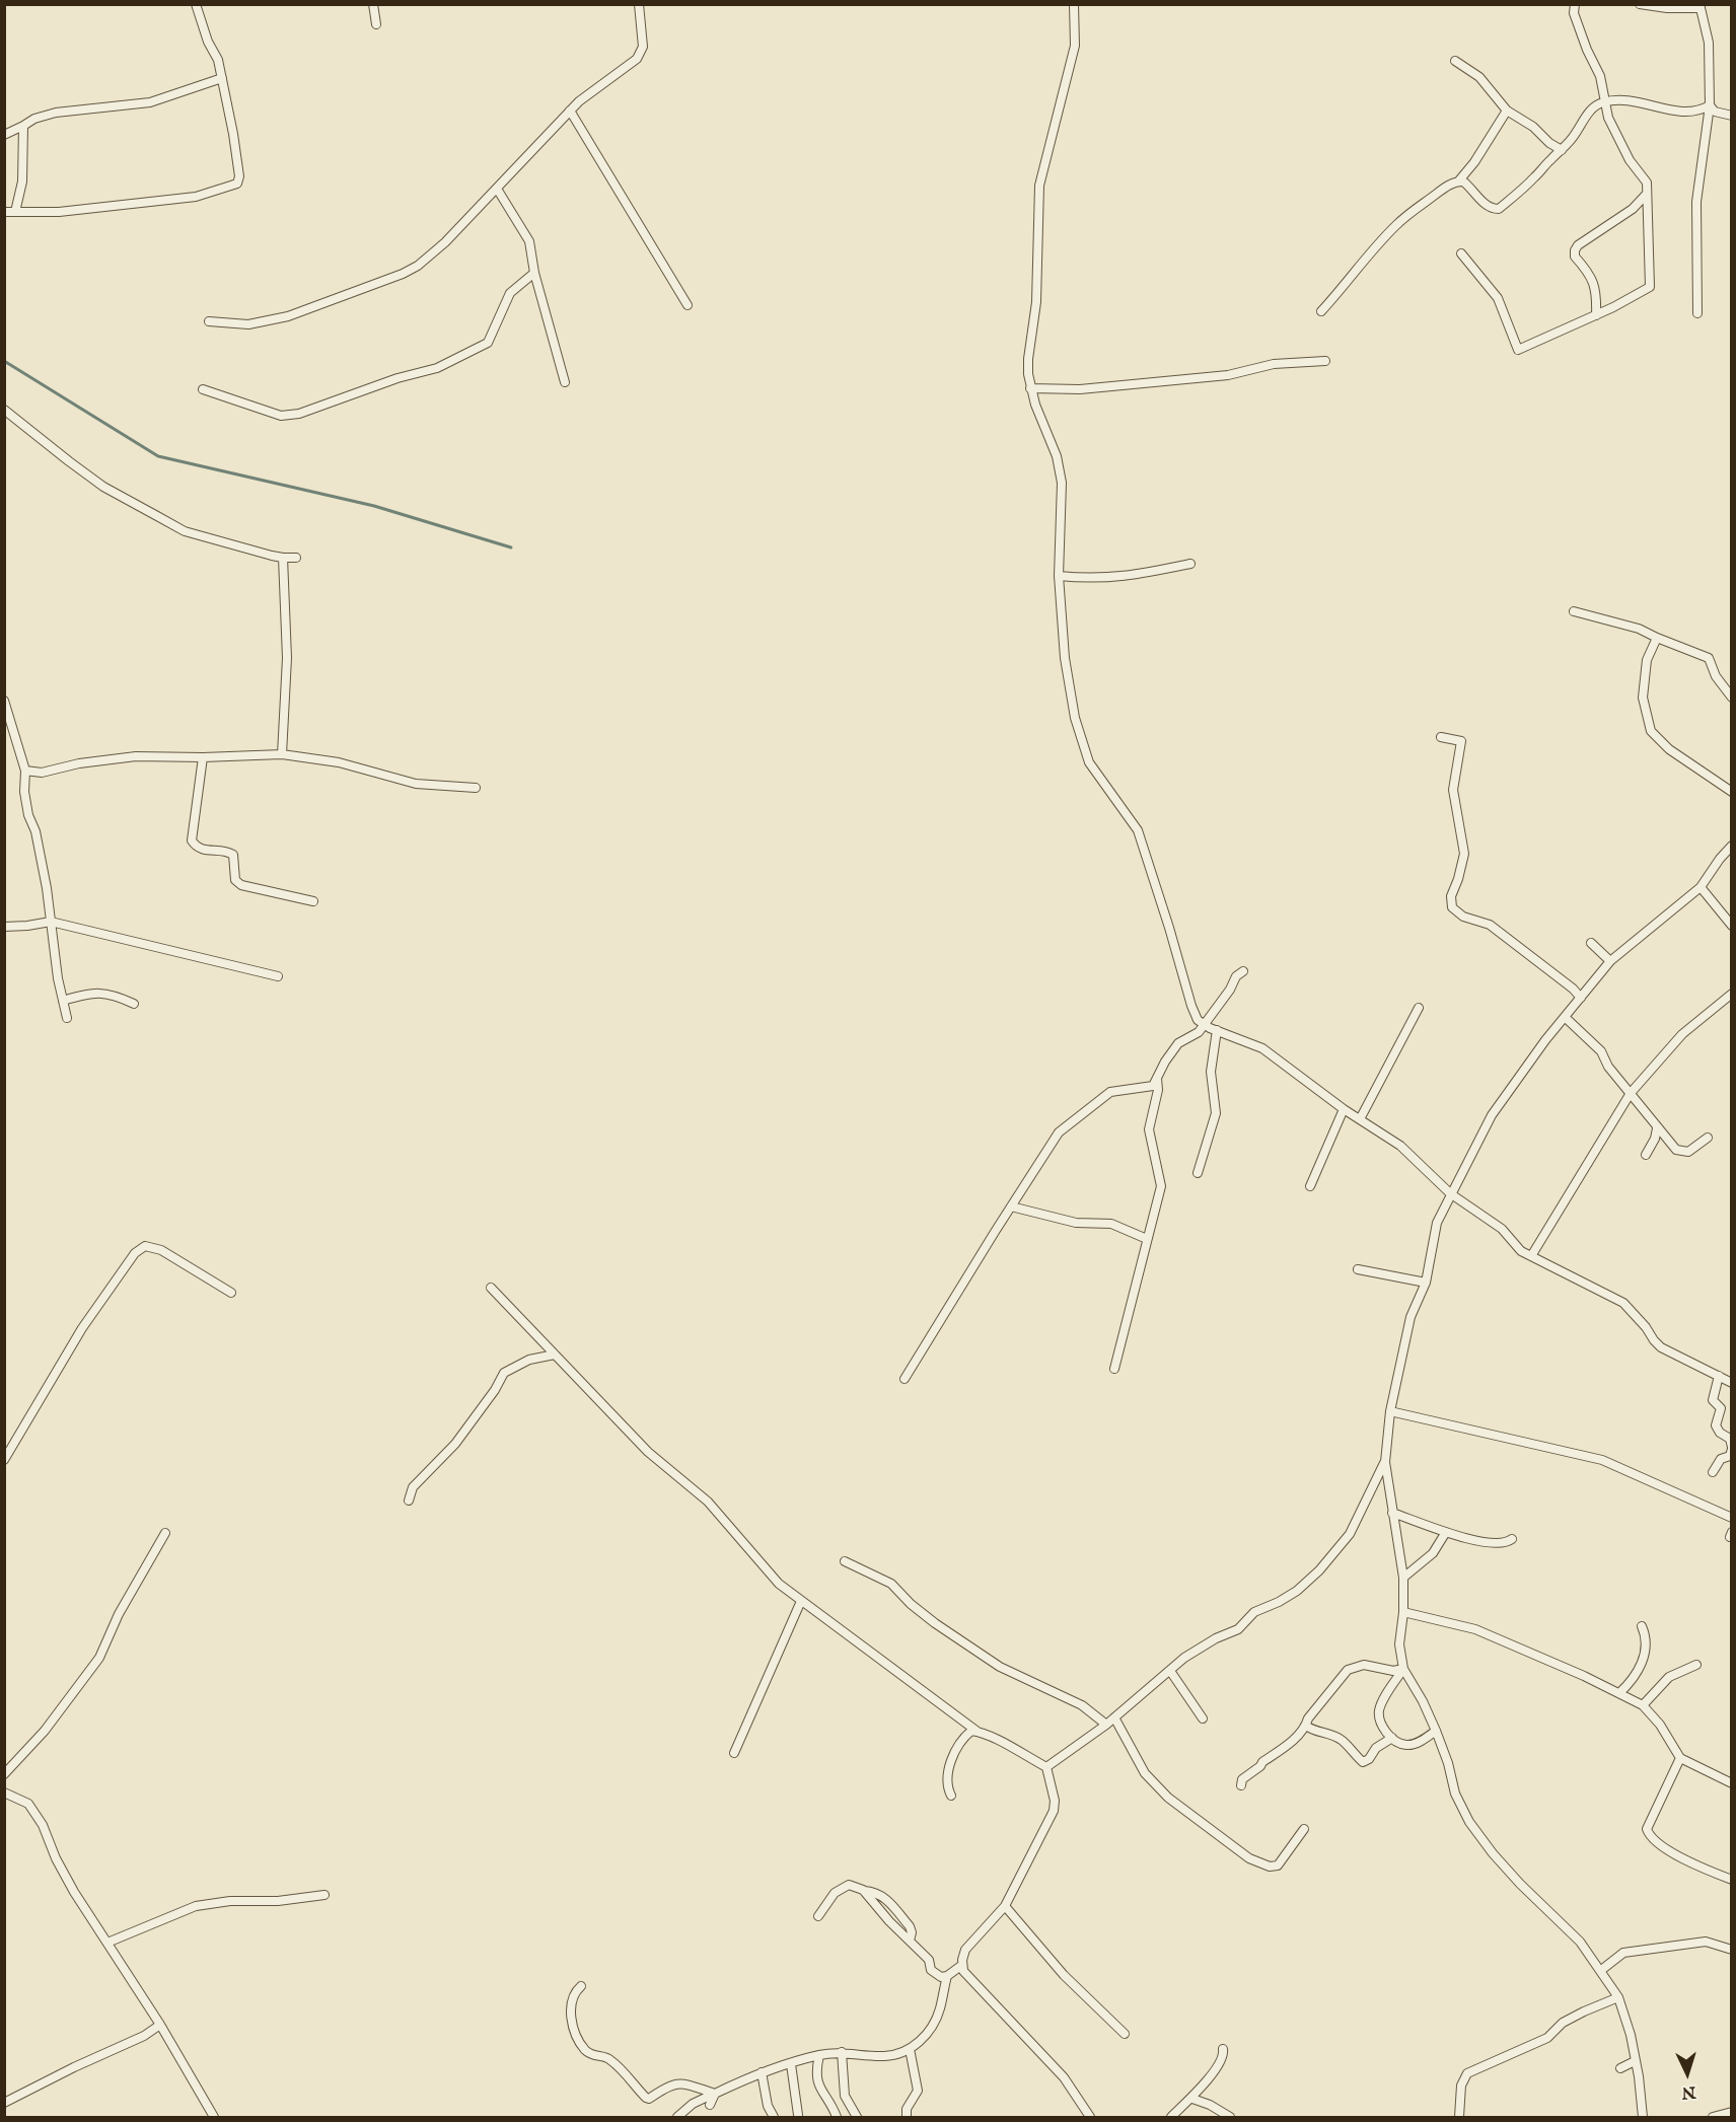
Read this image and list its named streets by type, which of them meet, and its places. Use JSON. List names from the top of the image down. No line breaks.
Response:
{"north":"bottom"}
